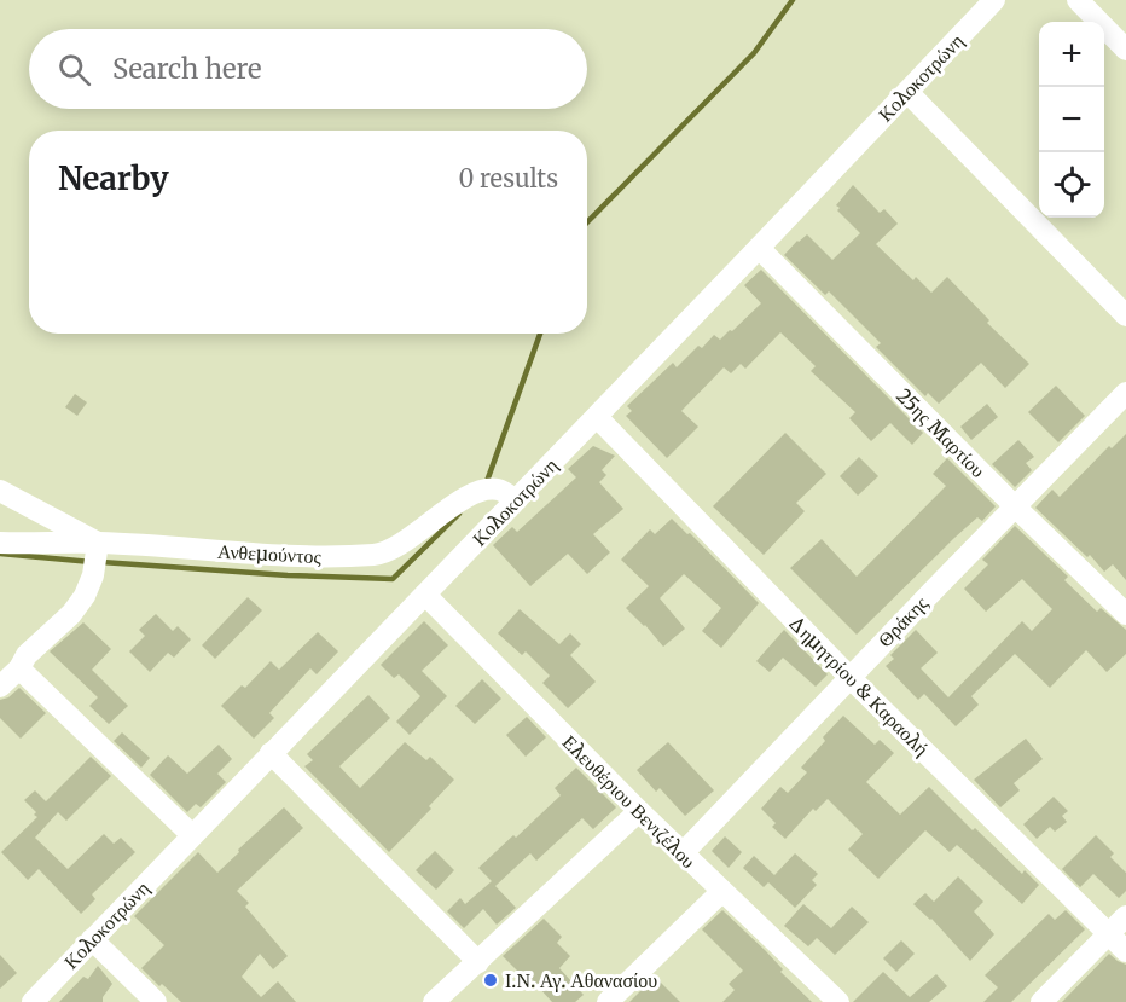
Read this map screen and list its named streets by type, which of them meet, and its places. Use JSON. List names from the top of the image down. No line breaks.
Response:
{"streets":{"street":["Κολοκοτρώνη","25ης Μαρτίου","Ανθεμούντος","Θράκης","Δημητρίου & Καραολή","Ελευθέριου Βενιζέλου"]},"crossings":[["Κολοκοτρώνη","25ης Μαρτίου"],["Κολοκοτρώνη","Ανθεμούντος"],["Κολοκοτρώνη","Δημητρίου & Καραολή"],["Κολοκοτρώνη","Ελευθέριου Βενιζέλου"],["25ης Μαρτίου","Θράκης"],["Θράκης","Δημητρίου & Καραολή"],["Θράκης","Ελευθέριου Βενιζέλου"]],"places":["Ι.Ν. Αγ. Αθανασίου"],"page":{"map_buttons":["+","−"],"search":"Search here","heading":["Nearby","0 results"]}}
